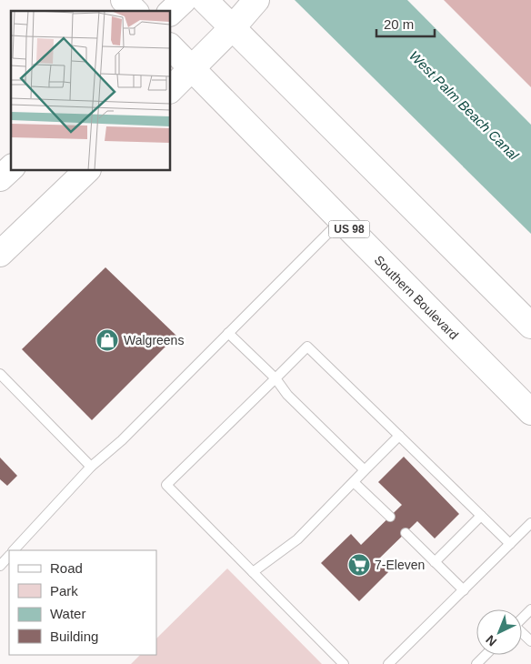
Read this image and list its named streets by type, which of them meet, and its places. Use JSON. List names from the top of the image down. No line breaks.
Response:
{"streets":{"main road":["US 98","Southern Boulevard"]},"water":["West Palm Beach Canal"],"places":{"shop":["Walgreens"],"supermarket":["7-Eleven"]},"legend":["Road","Park","Water","Building"],"scale_bar":"20 m","north":"bottom left"}
